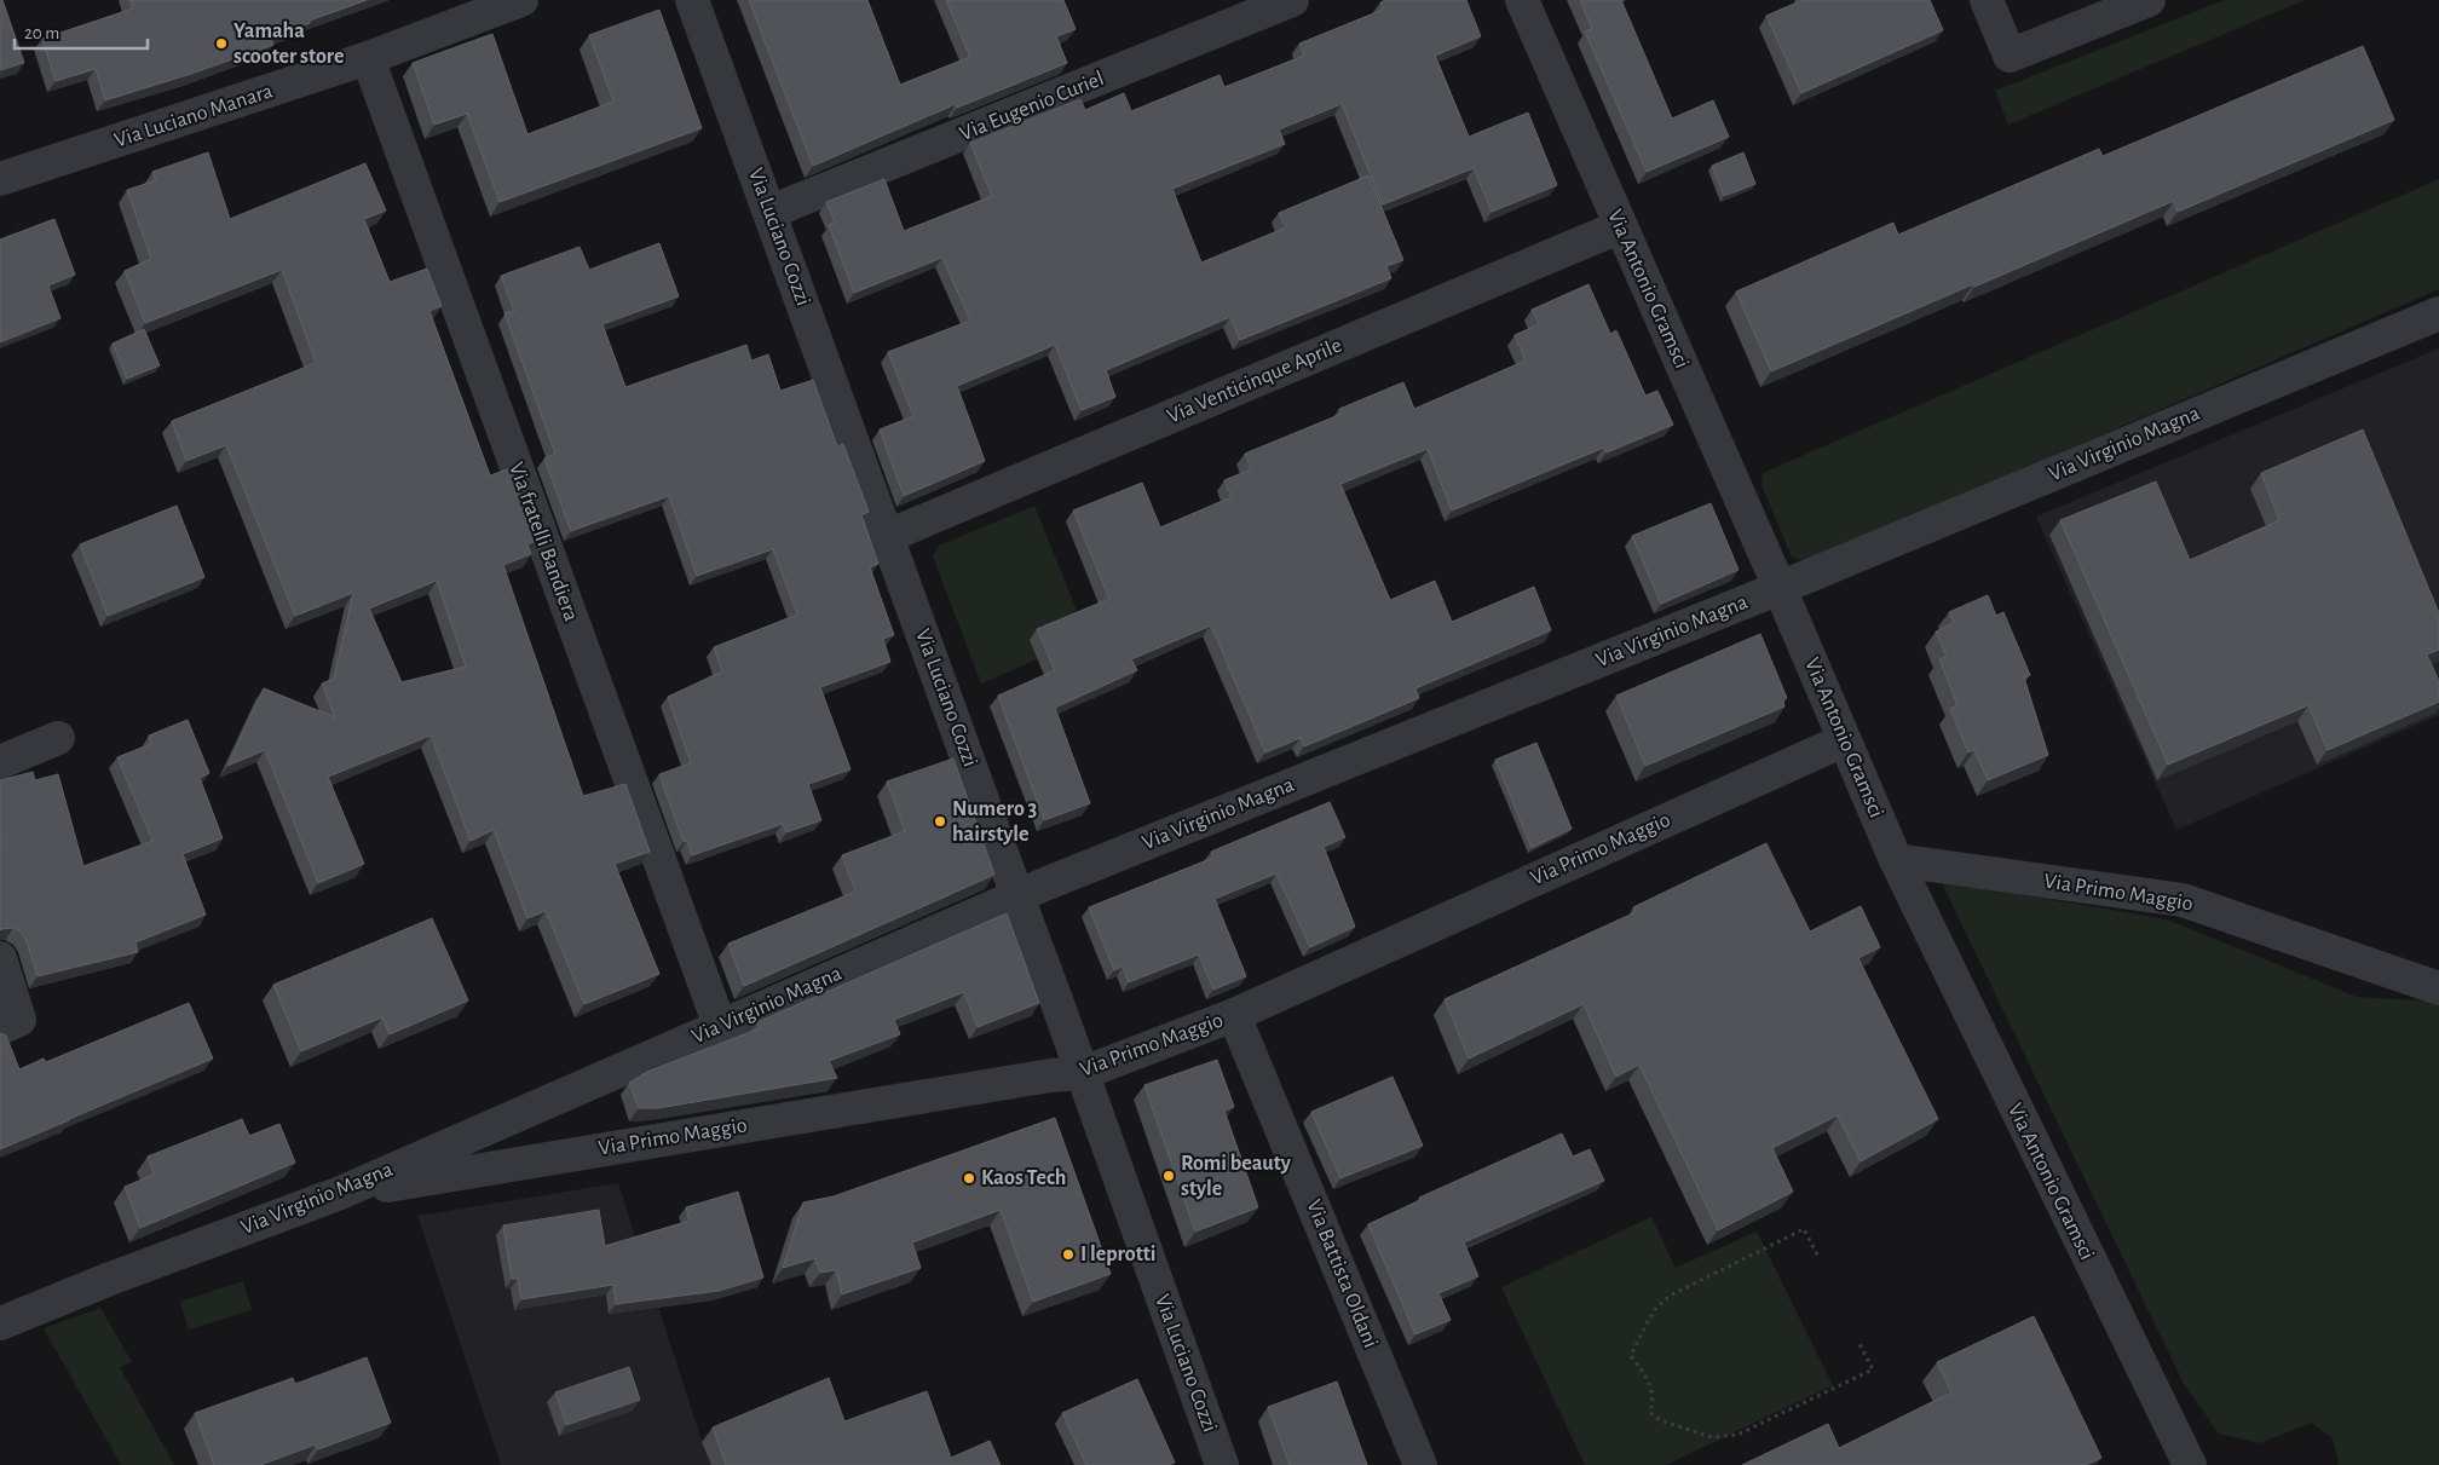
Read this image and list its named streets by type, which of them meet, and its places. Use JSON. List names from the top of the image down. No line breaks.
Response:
{"streets":{"street":["Via Eugenio Curiel","Via Luciano Manara","Via Luciano Cozzi","Via Antonio Gramsci","Via Venticinque Aprile","Via Virginio Magna","Via fratelli Bandiera","Via Primo Maggio","Via Battista Oldani"]},"crossings":[["Via Eugenio Curiel","Via Luciano Cozzi"],["Via Luciano Manara","Via fratelli Bandiera"],["Via Luciano Cozzi","Via Venticinque Aprile"],["Via Luciano Cozzi","Via Virginio Magna"],["Via Luciano Cozzi","Via Primo Maggio"],["Via Antonio Gramsci","Via Venticinque Aprile"],["Via Antonio Gramsci","Via Virginio Magna"],["Via Antonio Gramsci","Via Primo Maggio"],["Via Virginio Magna","Via fratelli Bandiera"],["Via Virginio Magna","Via Primo Maggio"],["Via Primo Maggio","Via Battista Oldani"]],"places":["Yamaha scooter store","Numero 3 hairstyle","Romi beauty style","Kaos Tech","I leprotti"],"scale_bar":"20 m"}
